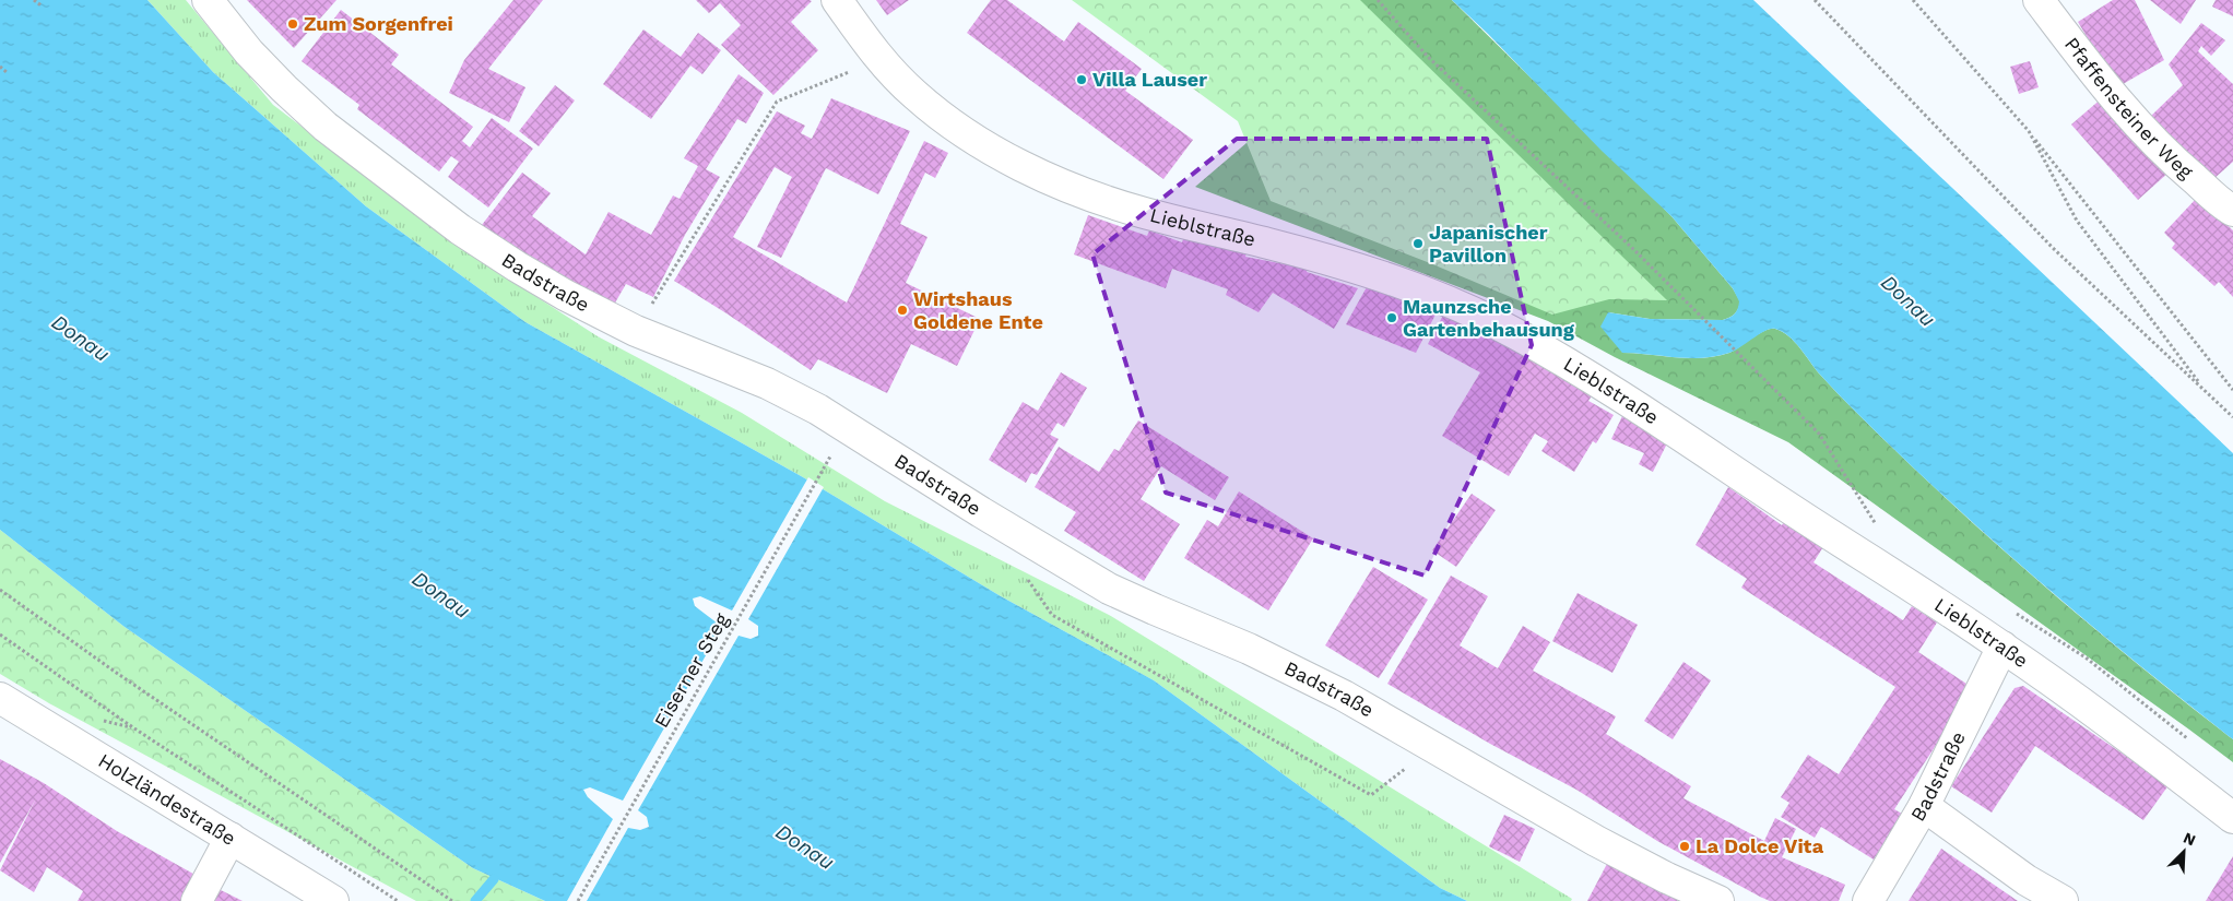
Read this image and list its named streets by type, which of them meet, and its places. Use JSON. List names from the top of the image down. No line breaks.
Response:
{"streets":{"street":["Pfaffensteiner Weg","Lieblstraße","Badstraße","Holzländestraße"],"path":["Eiserner Steg"]},"crossings":[["Lieblstraße","Badstraße"]],"water":["Donau"],"places":["Zum Sorgenfrei","Villa Lauser","Japanischer Pavillon","Wirtshaus Goldene Ente","Maunzsche Gartenbehausung","La Dolce Vita"],"north":"top right"}
